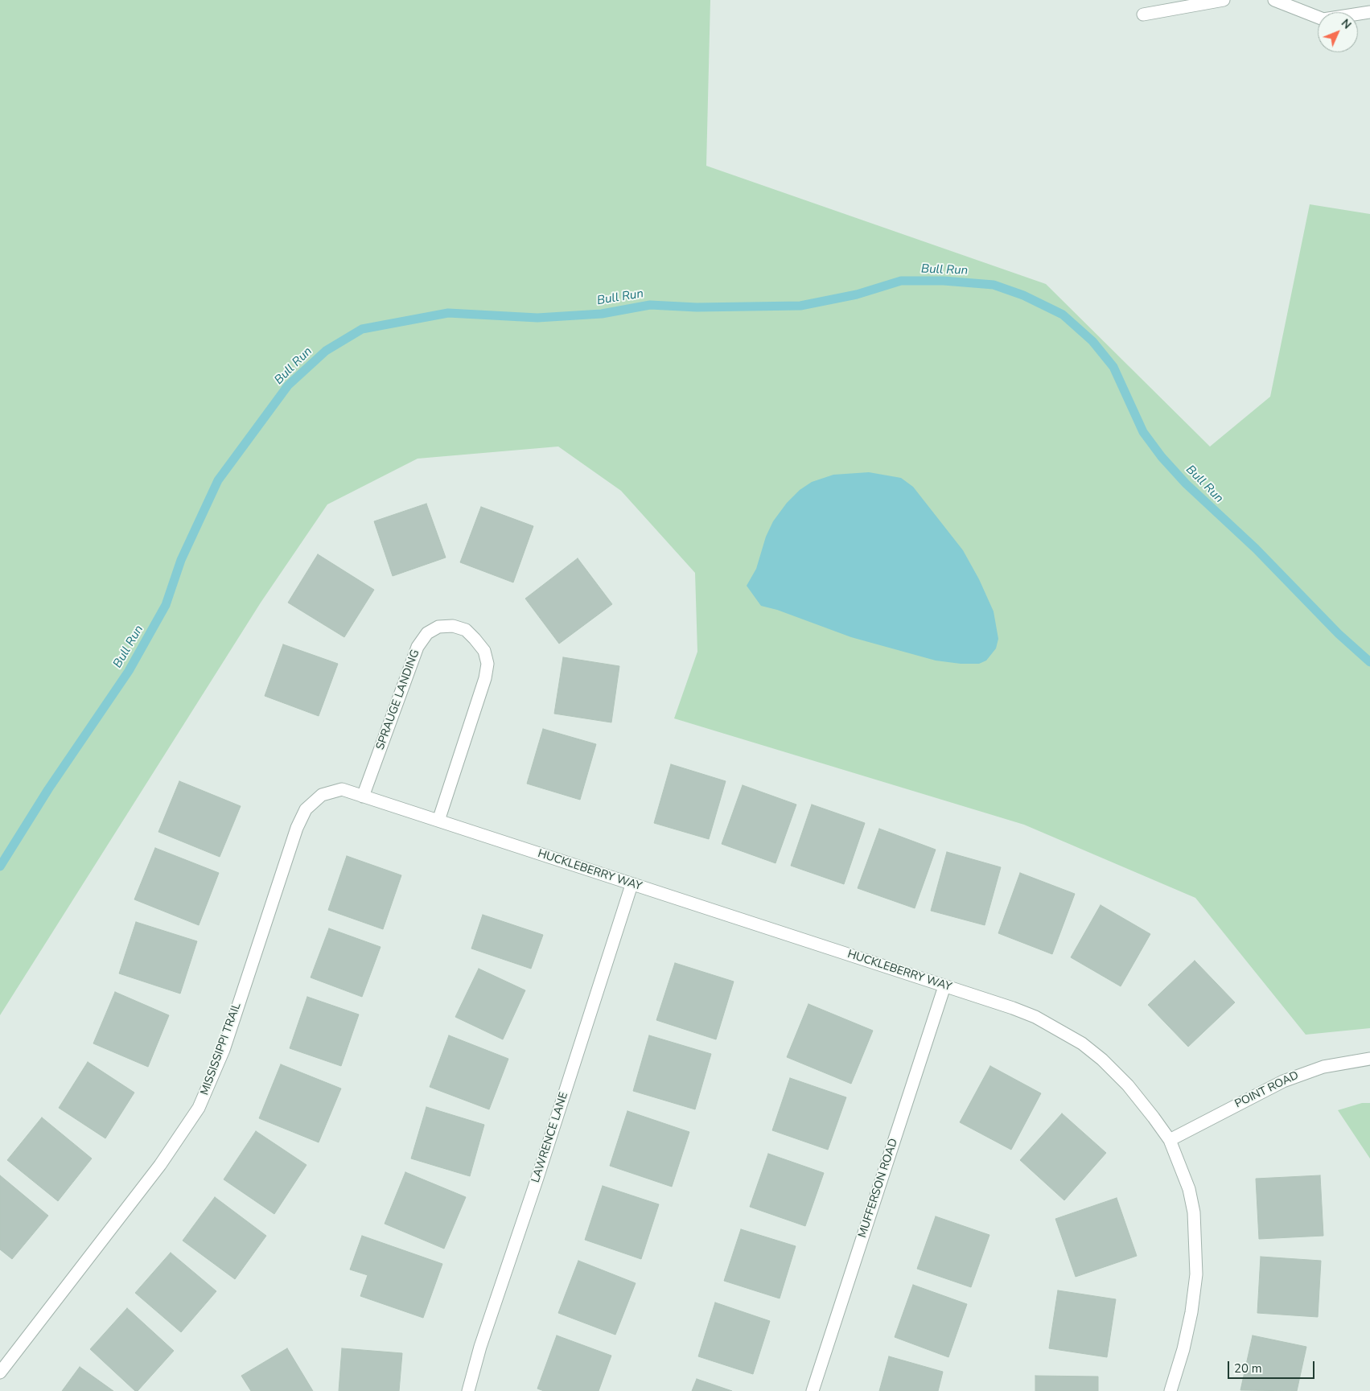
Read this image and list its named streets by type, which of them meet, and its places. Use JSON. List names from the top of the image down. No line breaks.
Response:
{"streets":{"street":["SPRAUGE LANDING","HUCKLEBERRY WAY","MISSISSIPPI TRAIL","POINT ROAD","LAWRENCE LANE","MUFFERSON ROAD"]},"crossings":[["SPRAUGE LANDING","HUCKLEBERRY WAY"],["HUCKLEBERRY WAY","MISSISSIPPI TRAIL"],["HUCKLEBERRY WAY","POINT ROAD"],["HUCKLEBERRY WAY","LAWRENCE LANE"],["HUCKLEBERRY WAY","MUFFERSON ROAD"]],"water":["Bull Run"],"scale_bar":"20 m","north":"top right"}
